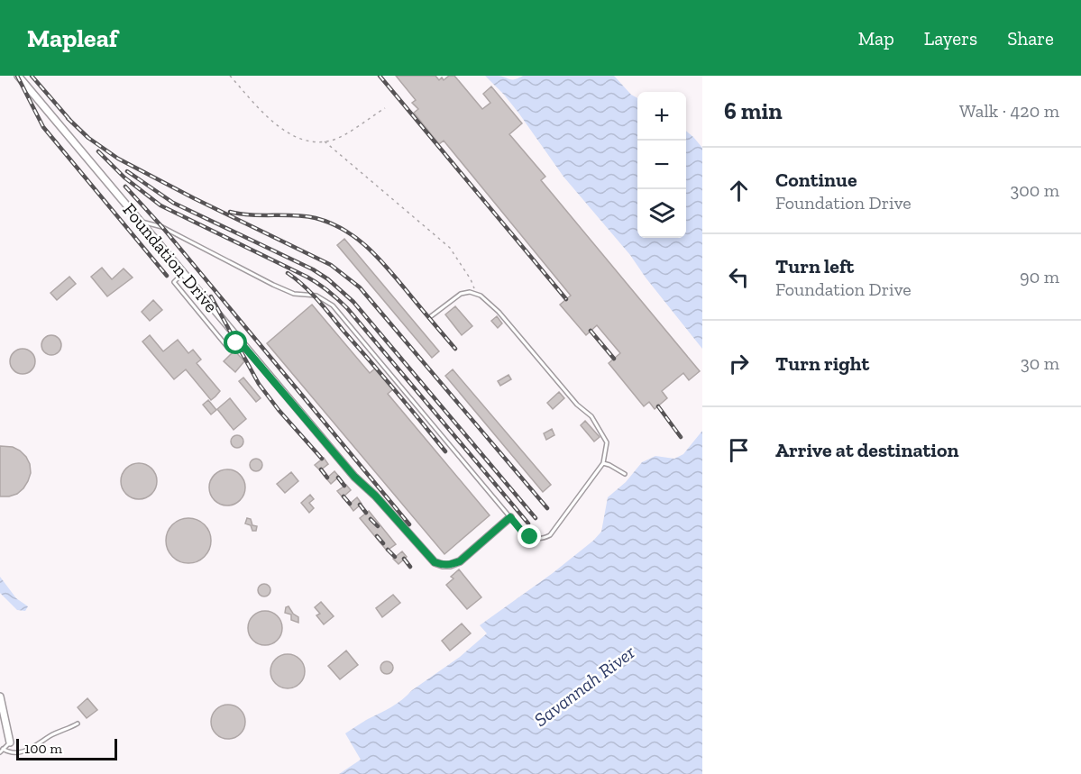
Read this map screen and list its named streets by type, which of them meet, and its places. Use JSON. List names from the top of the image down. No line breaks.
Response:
{"streets":{"street":["Foundation Drive"]},"water":["Savannah River"],"scale_bar":"100 m","page":{"header":"Mapleaf","nav":["Map","Layers","Share"],"heading":["6 min","Walk · 420 m"],"map_buttons":["+","−"],"list":[["Continue","Foundation Drive","300 m"],["Turn left","Foundation Drive","90 m"],["Turn right","30 m"],"Arrive at destination"],"scale":"100 m"}}
